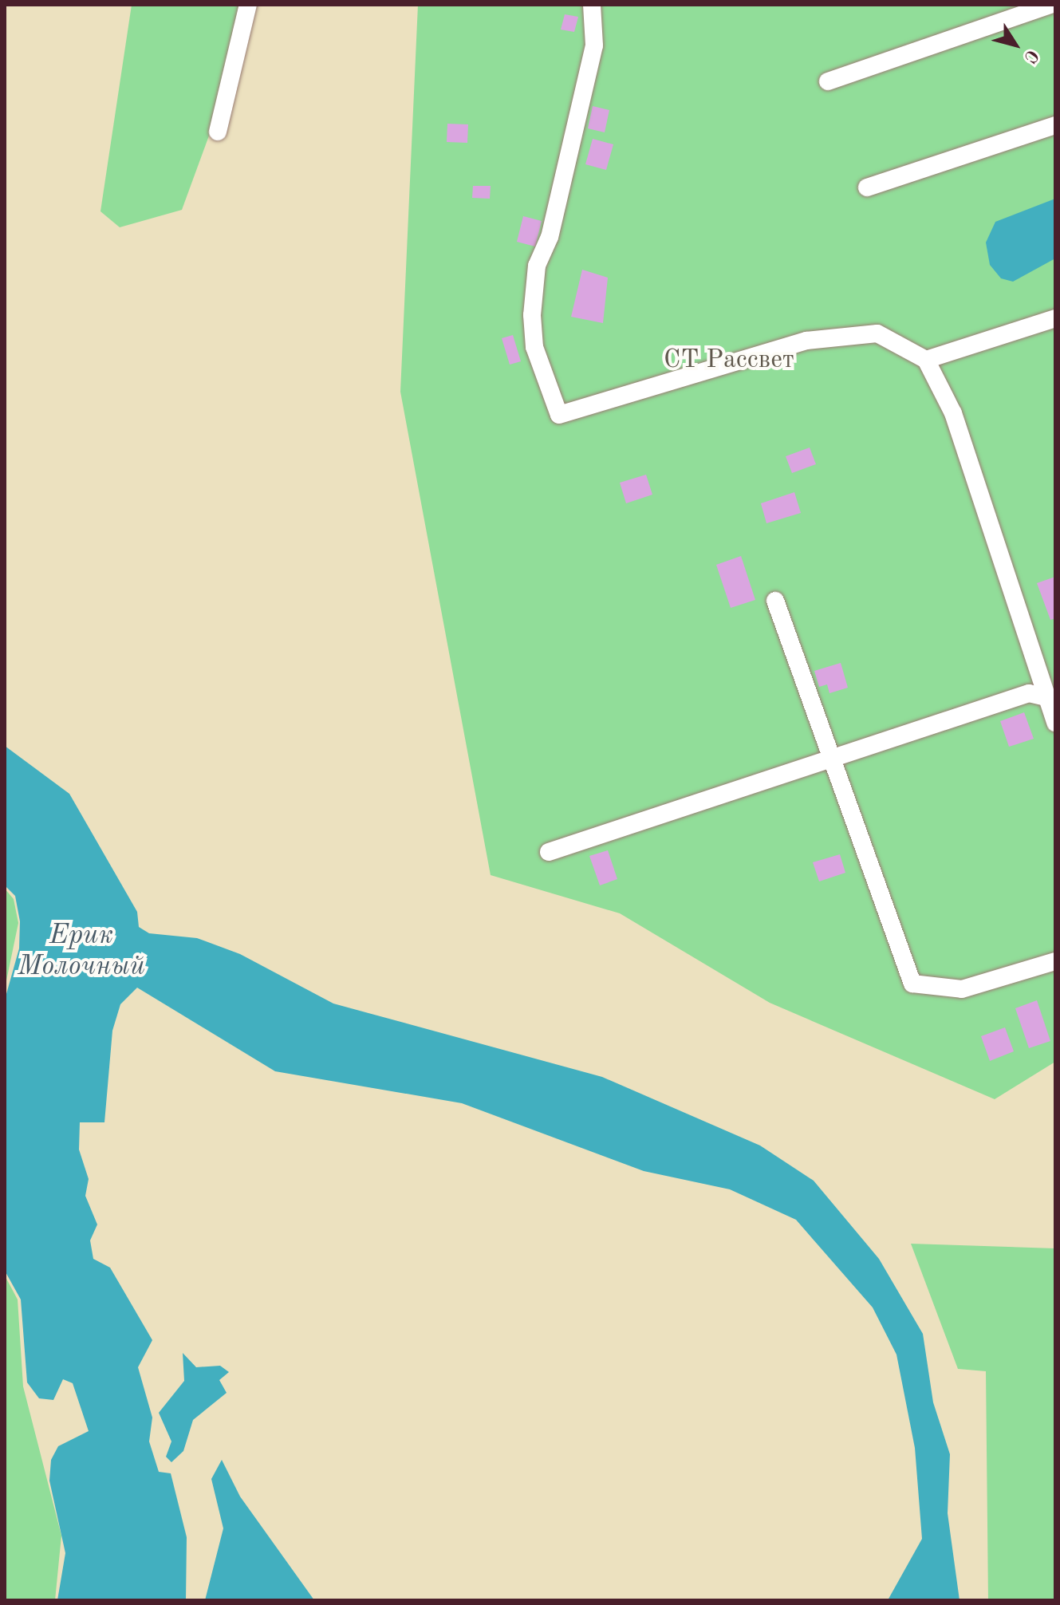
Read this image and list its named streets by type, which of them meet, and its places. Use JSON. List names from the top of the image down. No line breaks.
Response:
{"water":["Ерик Молочный"],"parks":["СТ Рассвет"],"north":"bottom right"}
